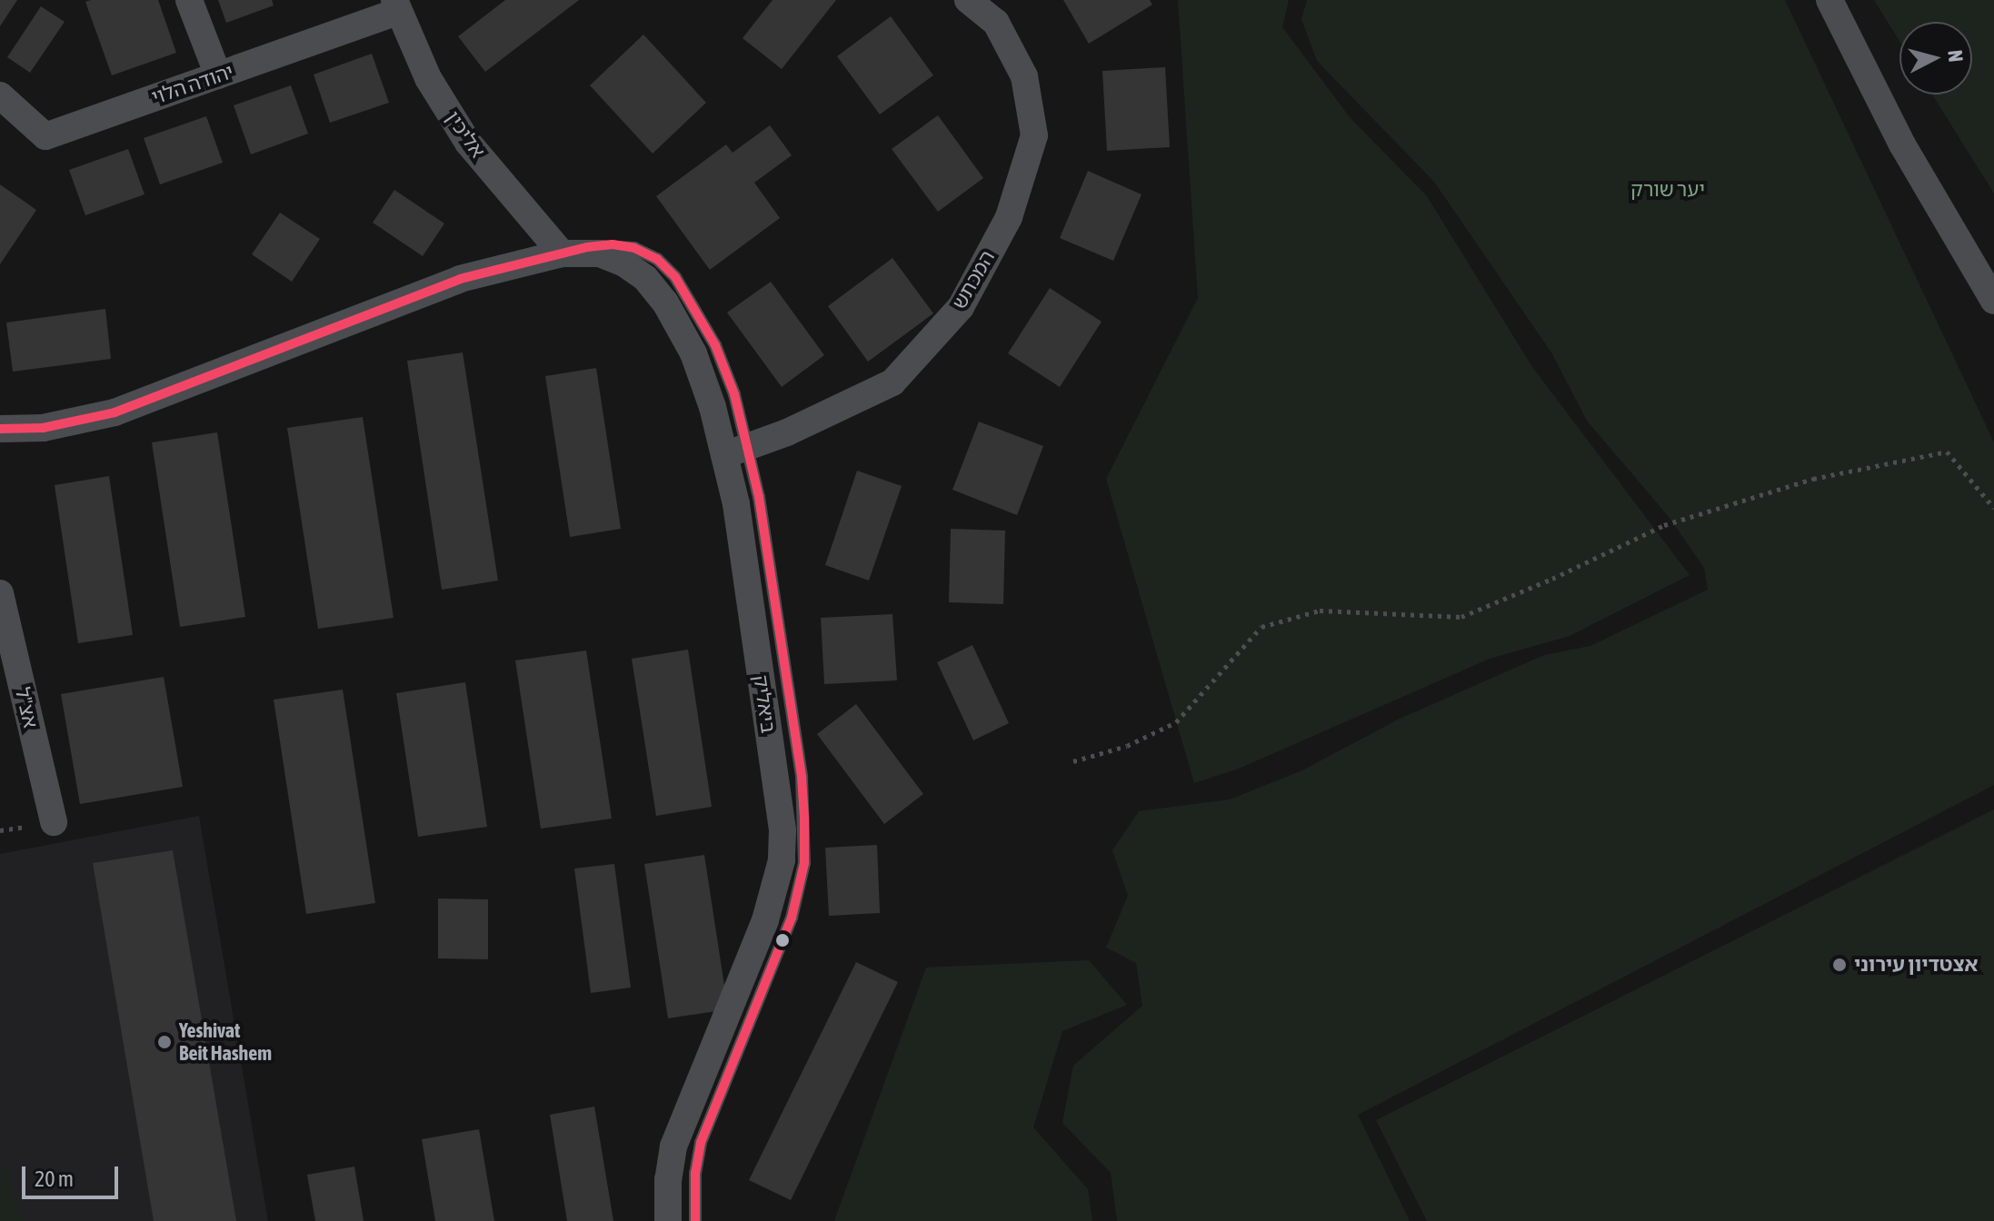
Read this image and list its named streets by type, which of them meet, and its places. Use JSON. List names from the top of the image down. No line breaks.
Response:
{"streets":{"street":["יהודה הלוי","אליכין","המכתש","ביאליק","אצ\"ל"]},"crossings":[["יהודה הלוי","אליכין"],["אליכין","ביאליק"],["המכתש","ביאליק"]],"parks":["יער שורק"],"places":["אצטדיון עירוני","Yeshivat Beit Hashem"],"scale_bar":"20 m","north":"right"}
